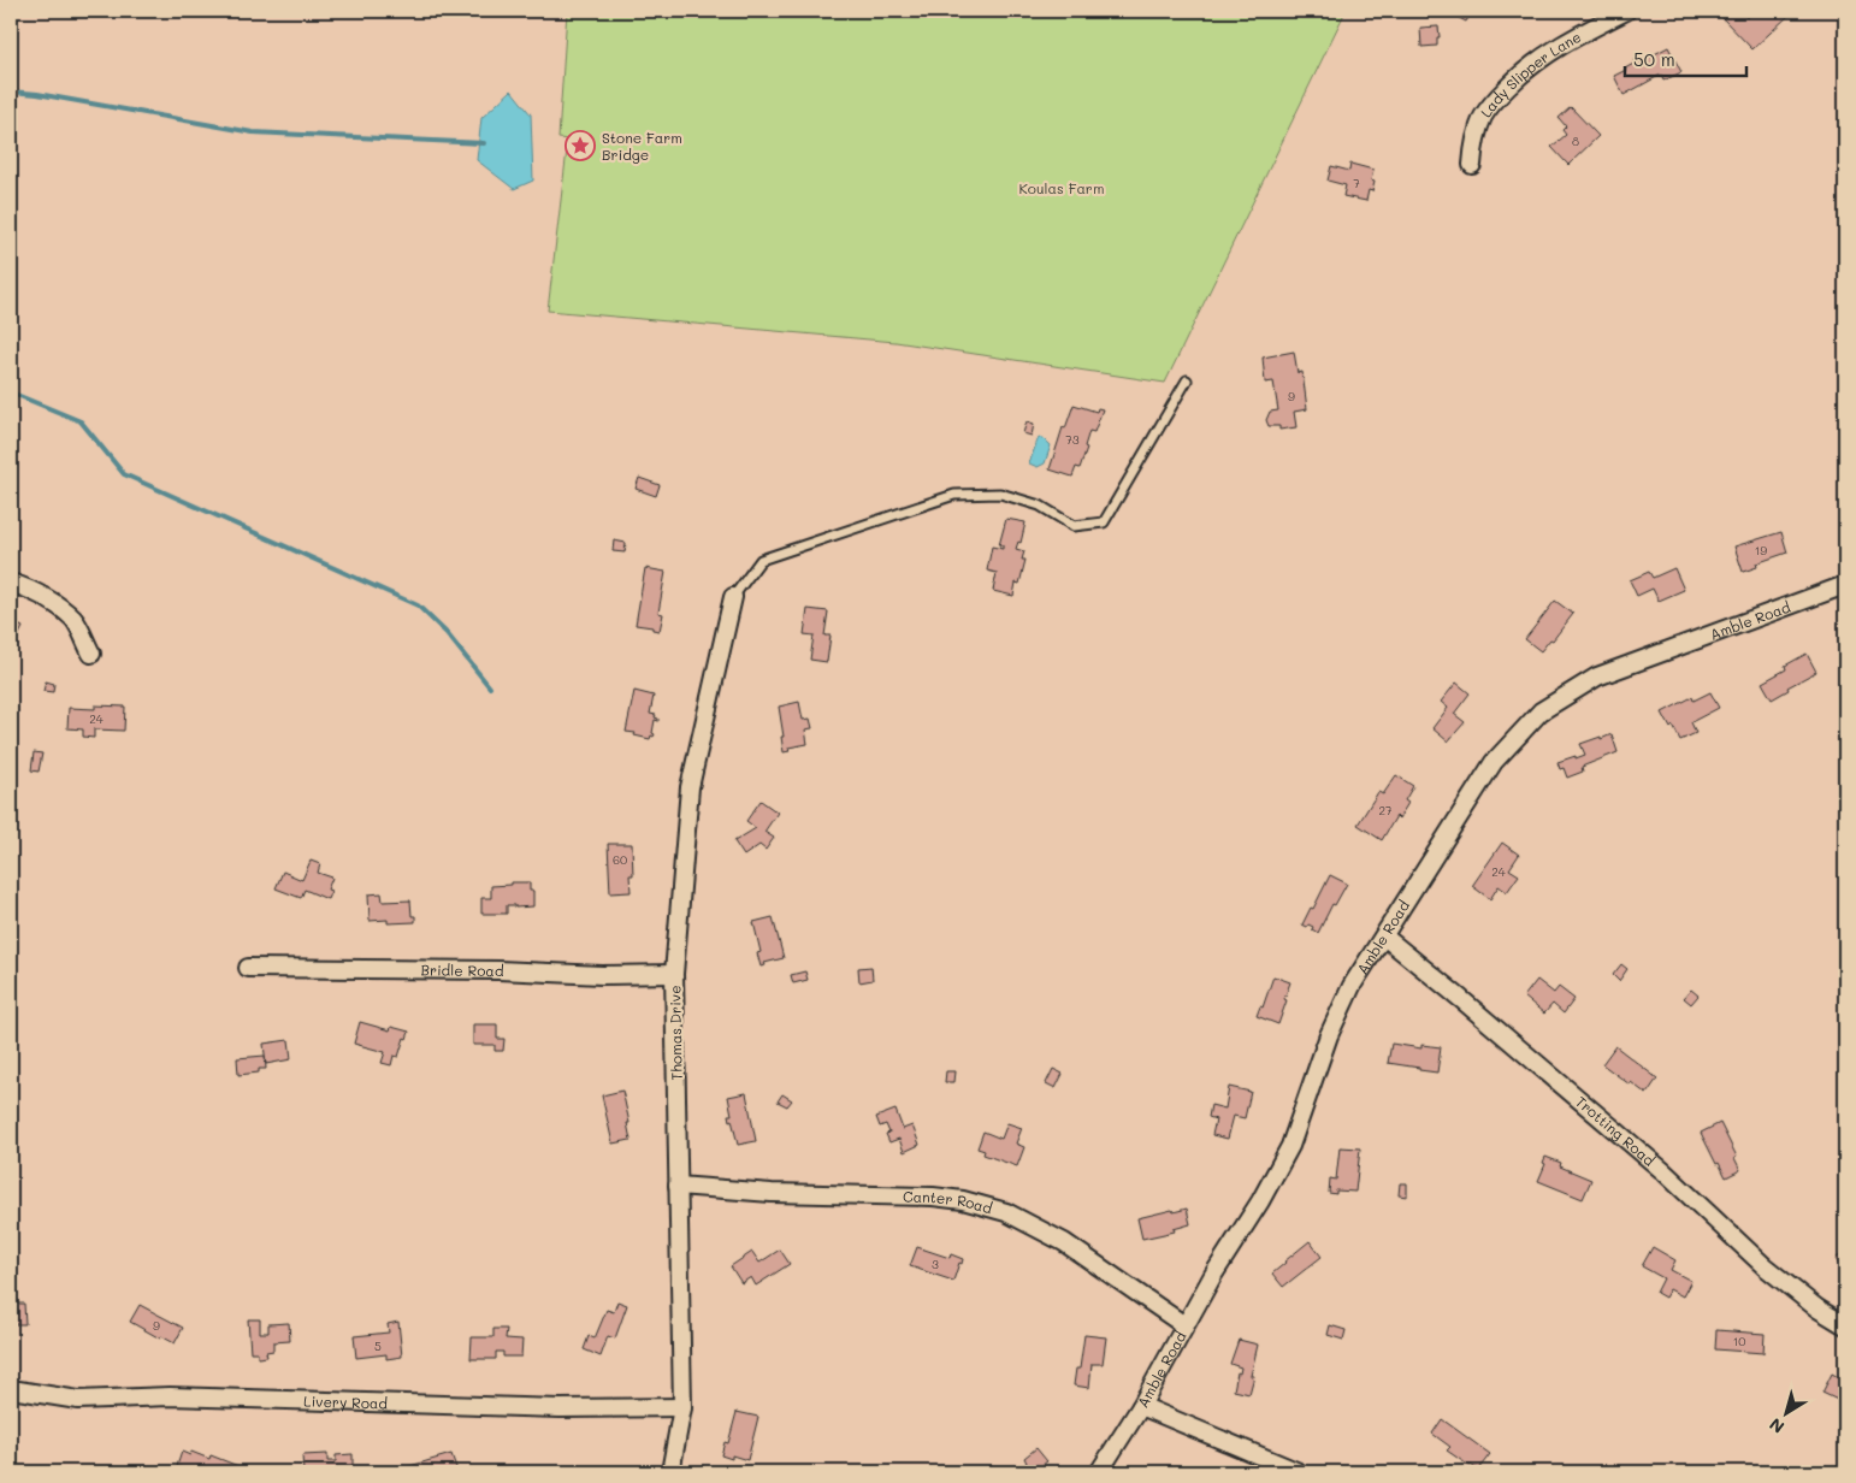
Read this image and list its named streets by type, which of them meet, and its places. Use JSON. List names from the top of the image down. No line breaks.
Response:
{"streets":{"street":["Lady Slipper Lane","Amble Road","Bridle Road","Thomas Drive","Trotting Road","Canter Road","Livery Road"]},"crossings":[["Amble Road","Trotting Road"],["Amble Road","Canter Road"],["Bridle Road","Thomas Drive"],["Thomas Drive","Canter Road"],["Thomas Drive","Livery Road"]],"parks":["Koulas Farm"],"places":{"place":["Stone Farm Bridge"]},"house_numbers":["8","7","9","73","19","24","27","60","24","3","9","10","5"],"scale_bar":"50 m","north":"bottom left"}
